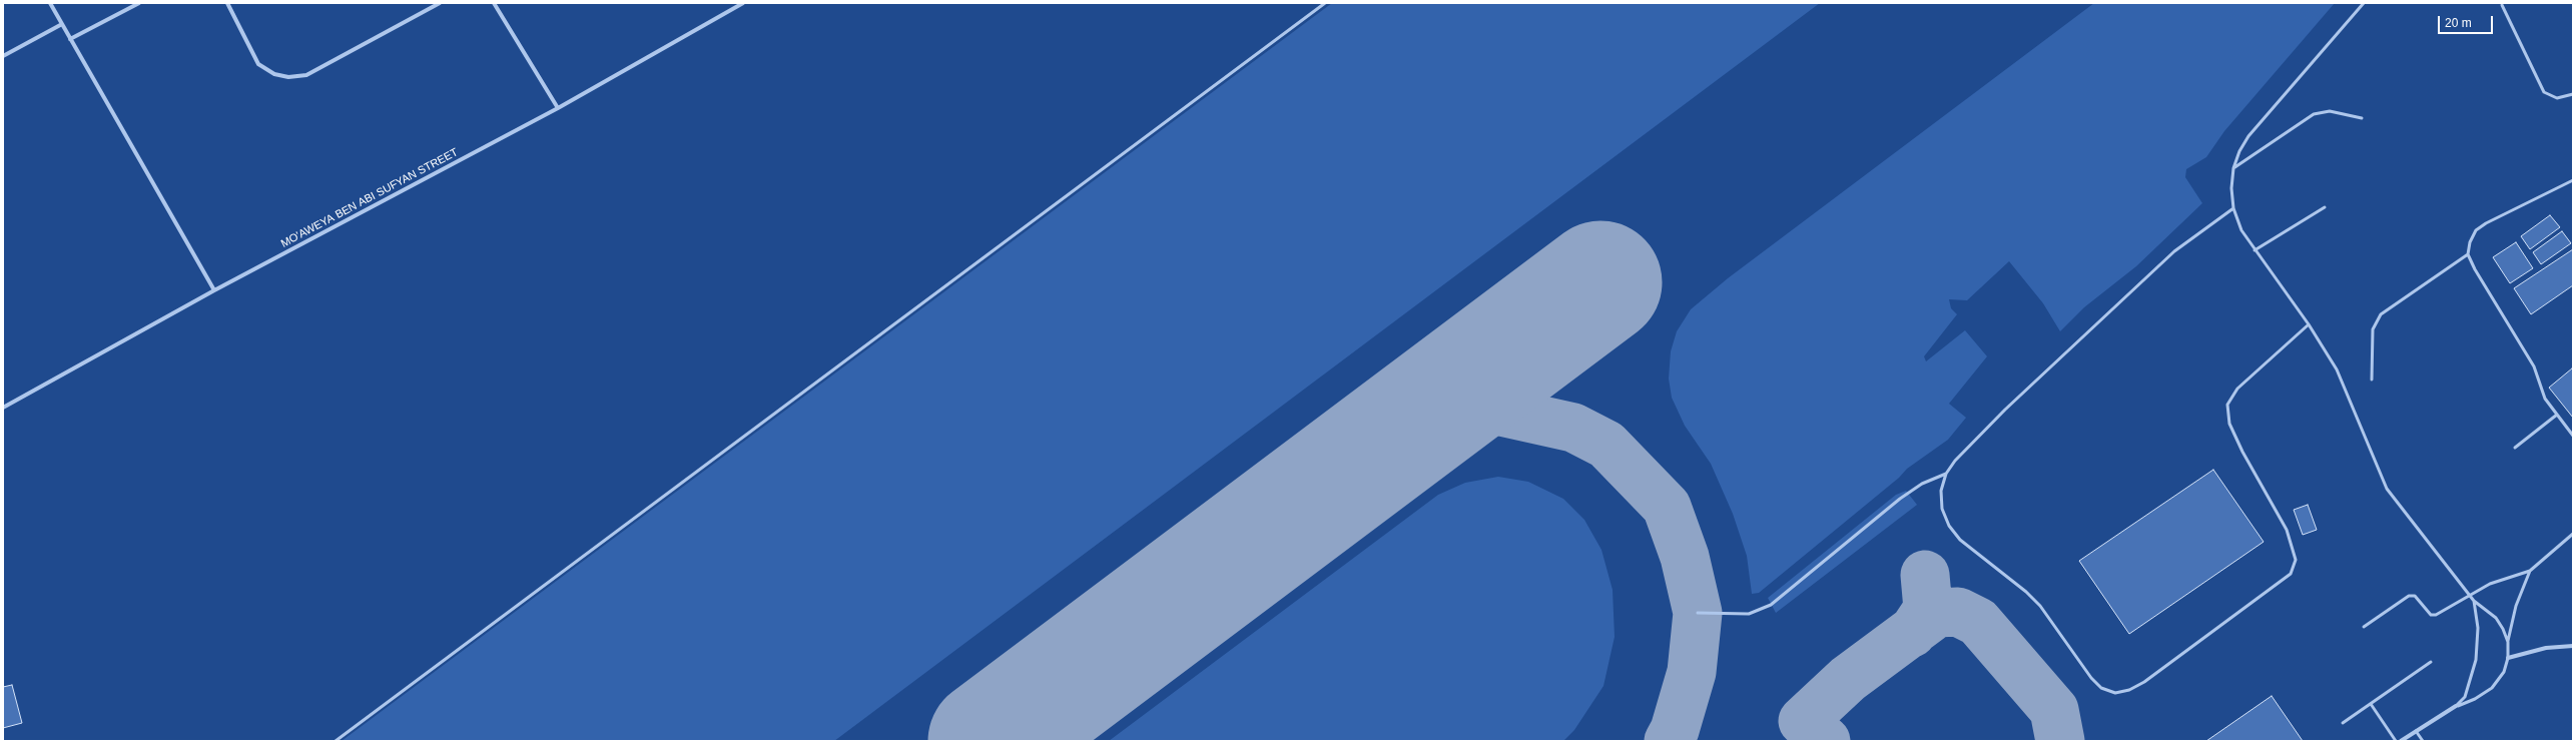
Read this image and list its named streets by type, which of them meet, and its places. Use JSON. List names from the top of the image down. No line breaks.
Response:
{"streets":{"street":["MO'AWEYA BEN ABI SUFYAN STREET"]},"scale_bar":"20 m"}
